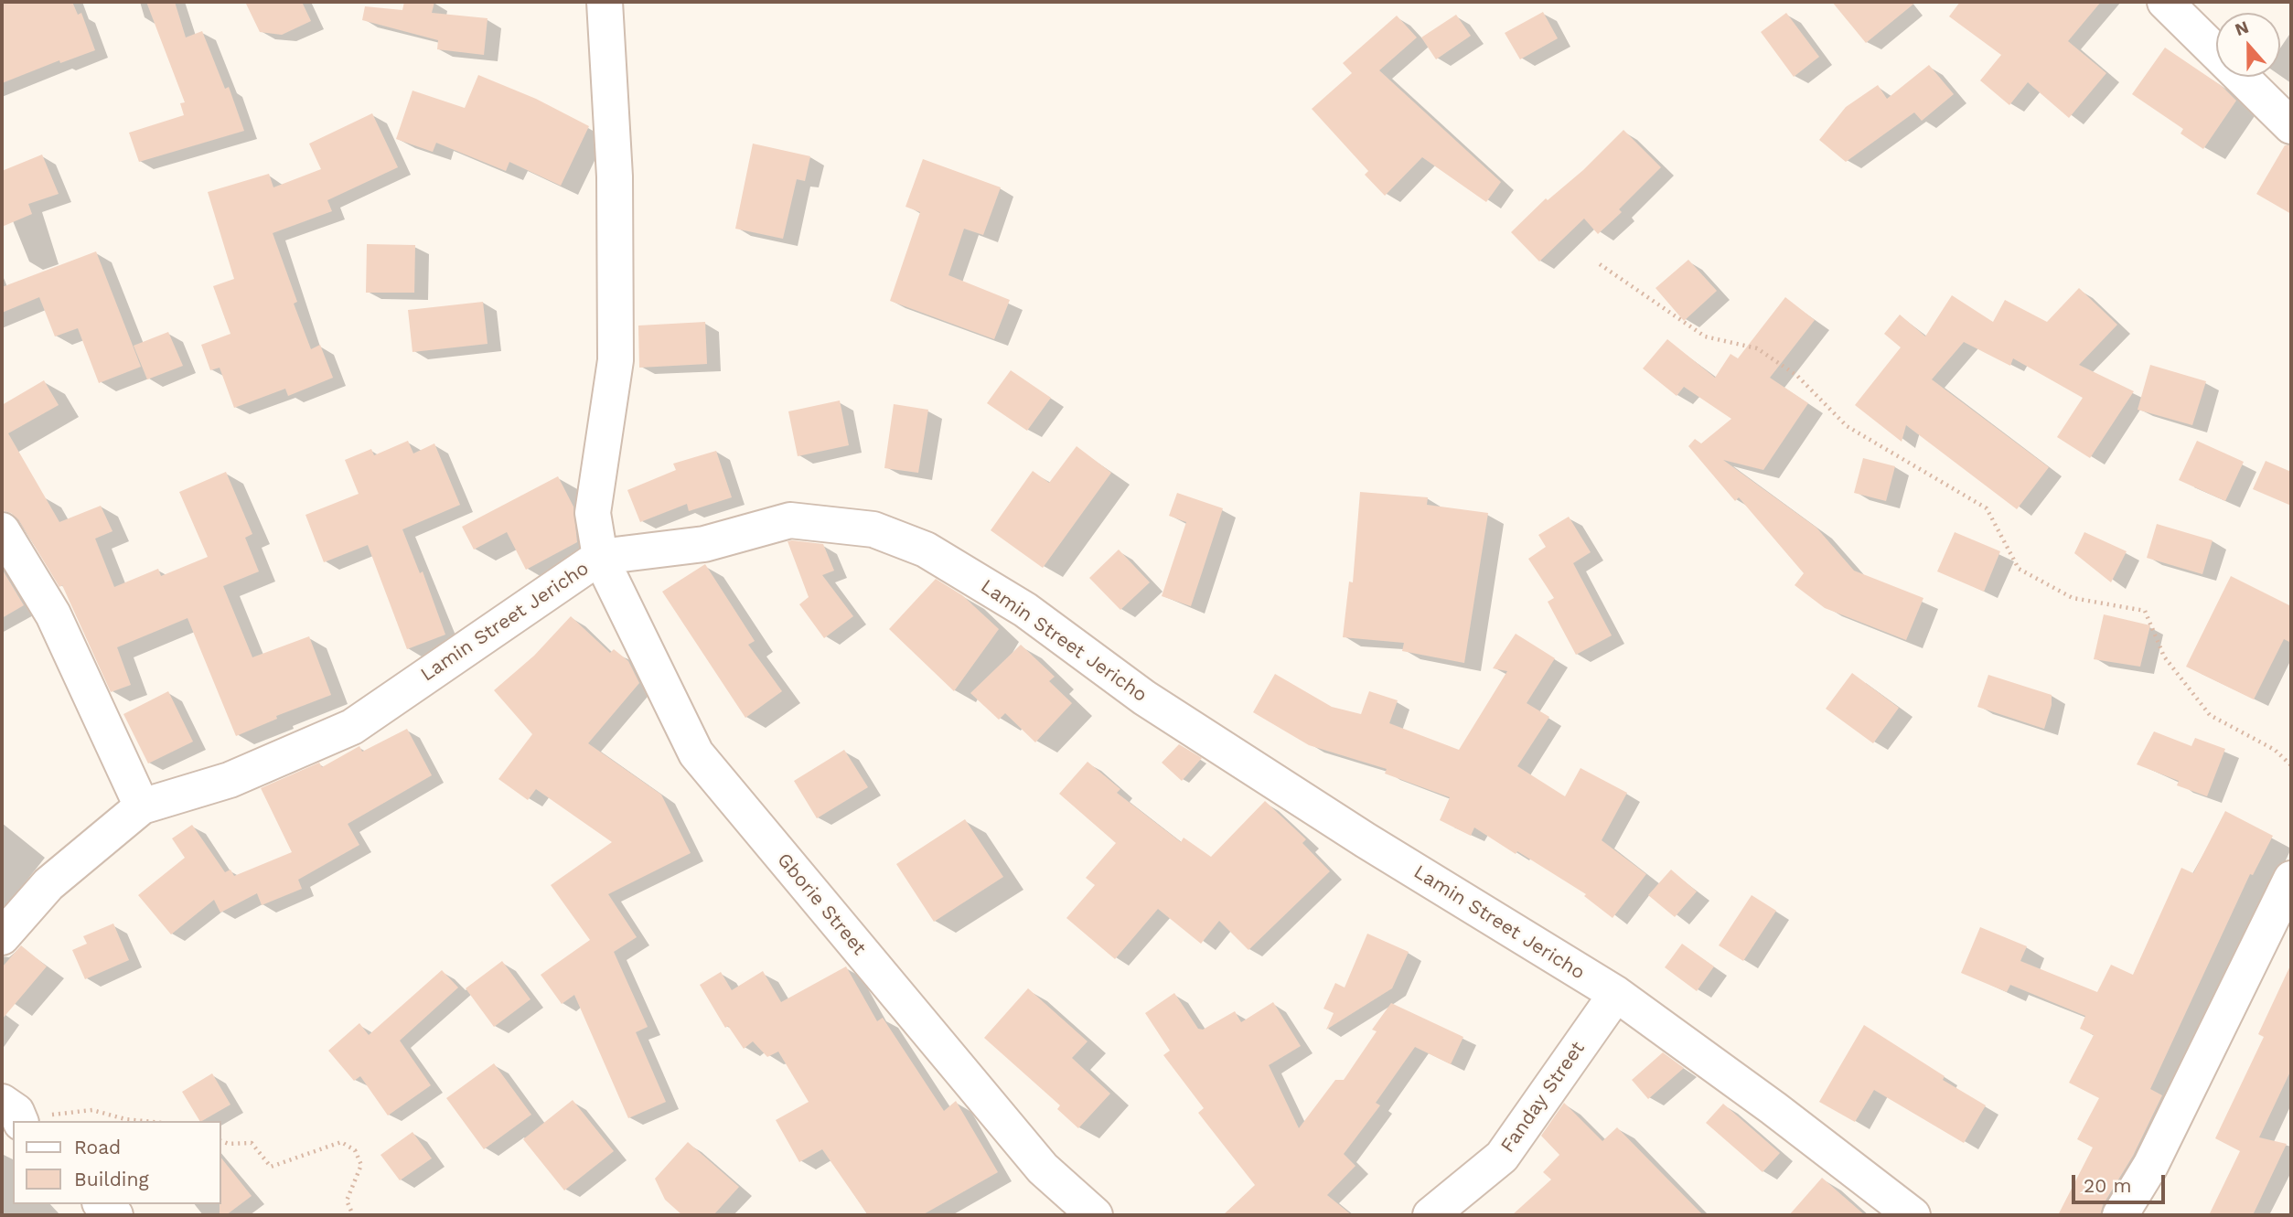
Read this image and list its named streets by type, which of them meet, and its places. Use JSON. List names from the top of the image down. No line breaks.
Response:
{"streets":{"street":["Lamin Street Jericho","Gborie Street","Fanday Street"]},"crossings":[["Lamin Street Jericho","Gborie Street"],["Lamin Street Jericho","Fanday Street"]],"legend":["Road","Building"],"scale_bar":"20 m","north":"top"}
